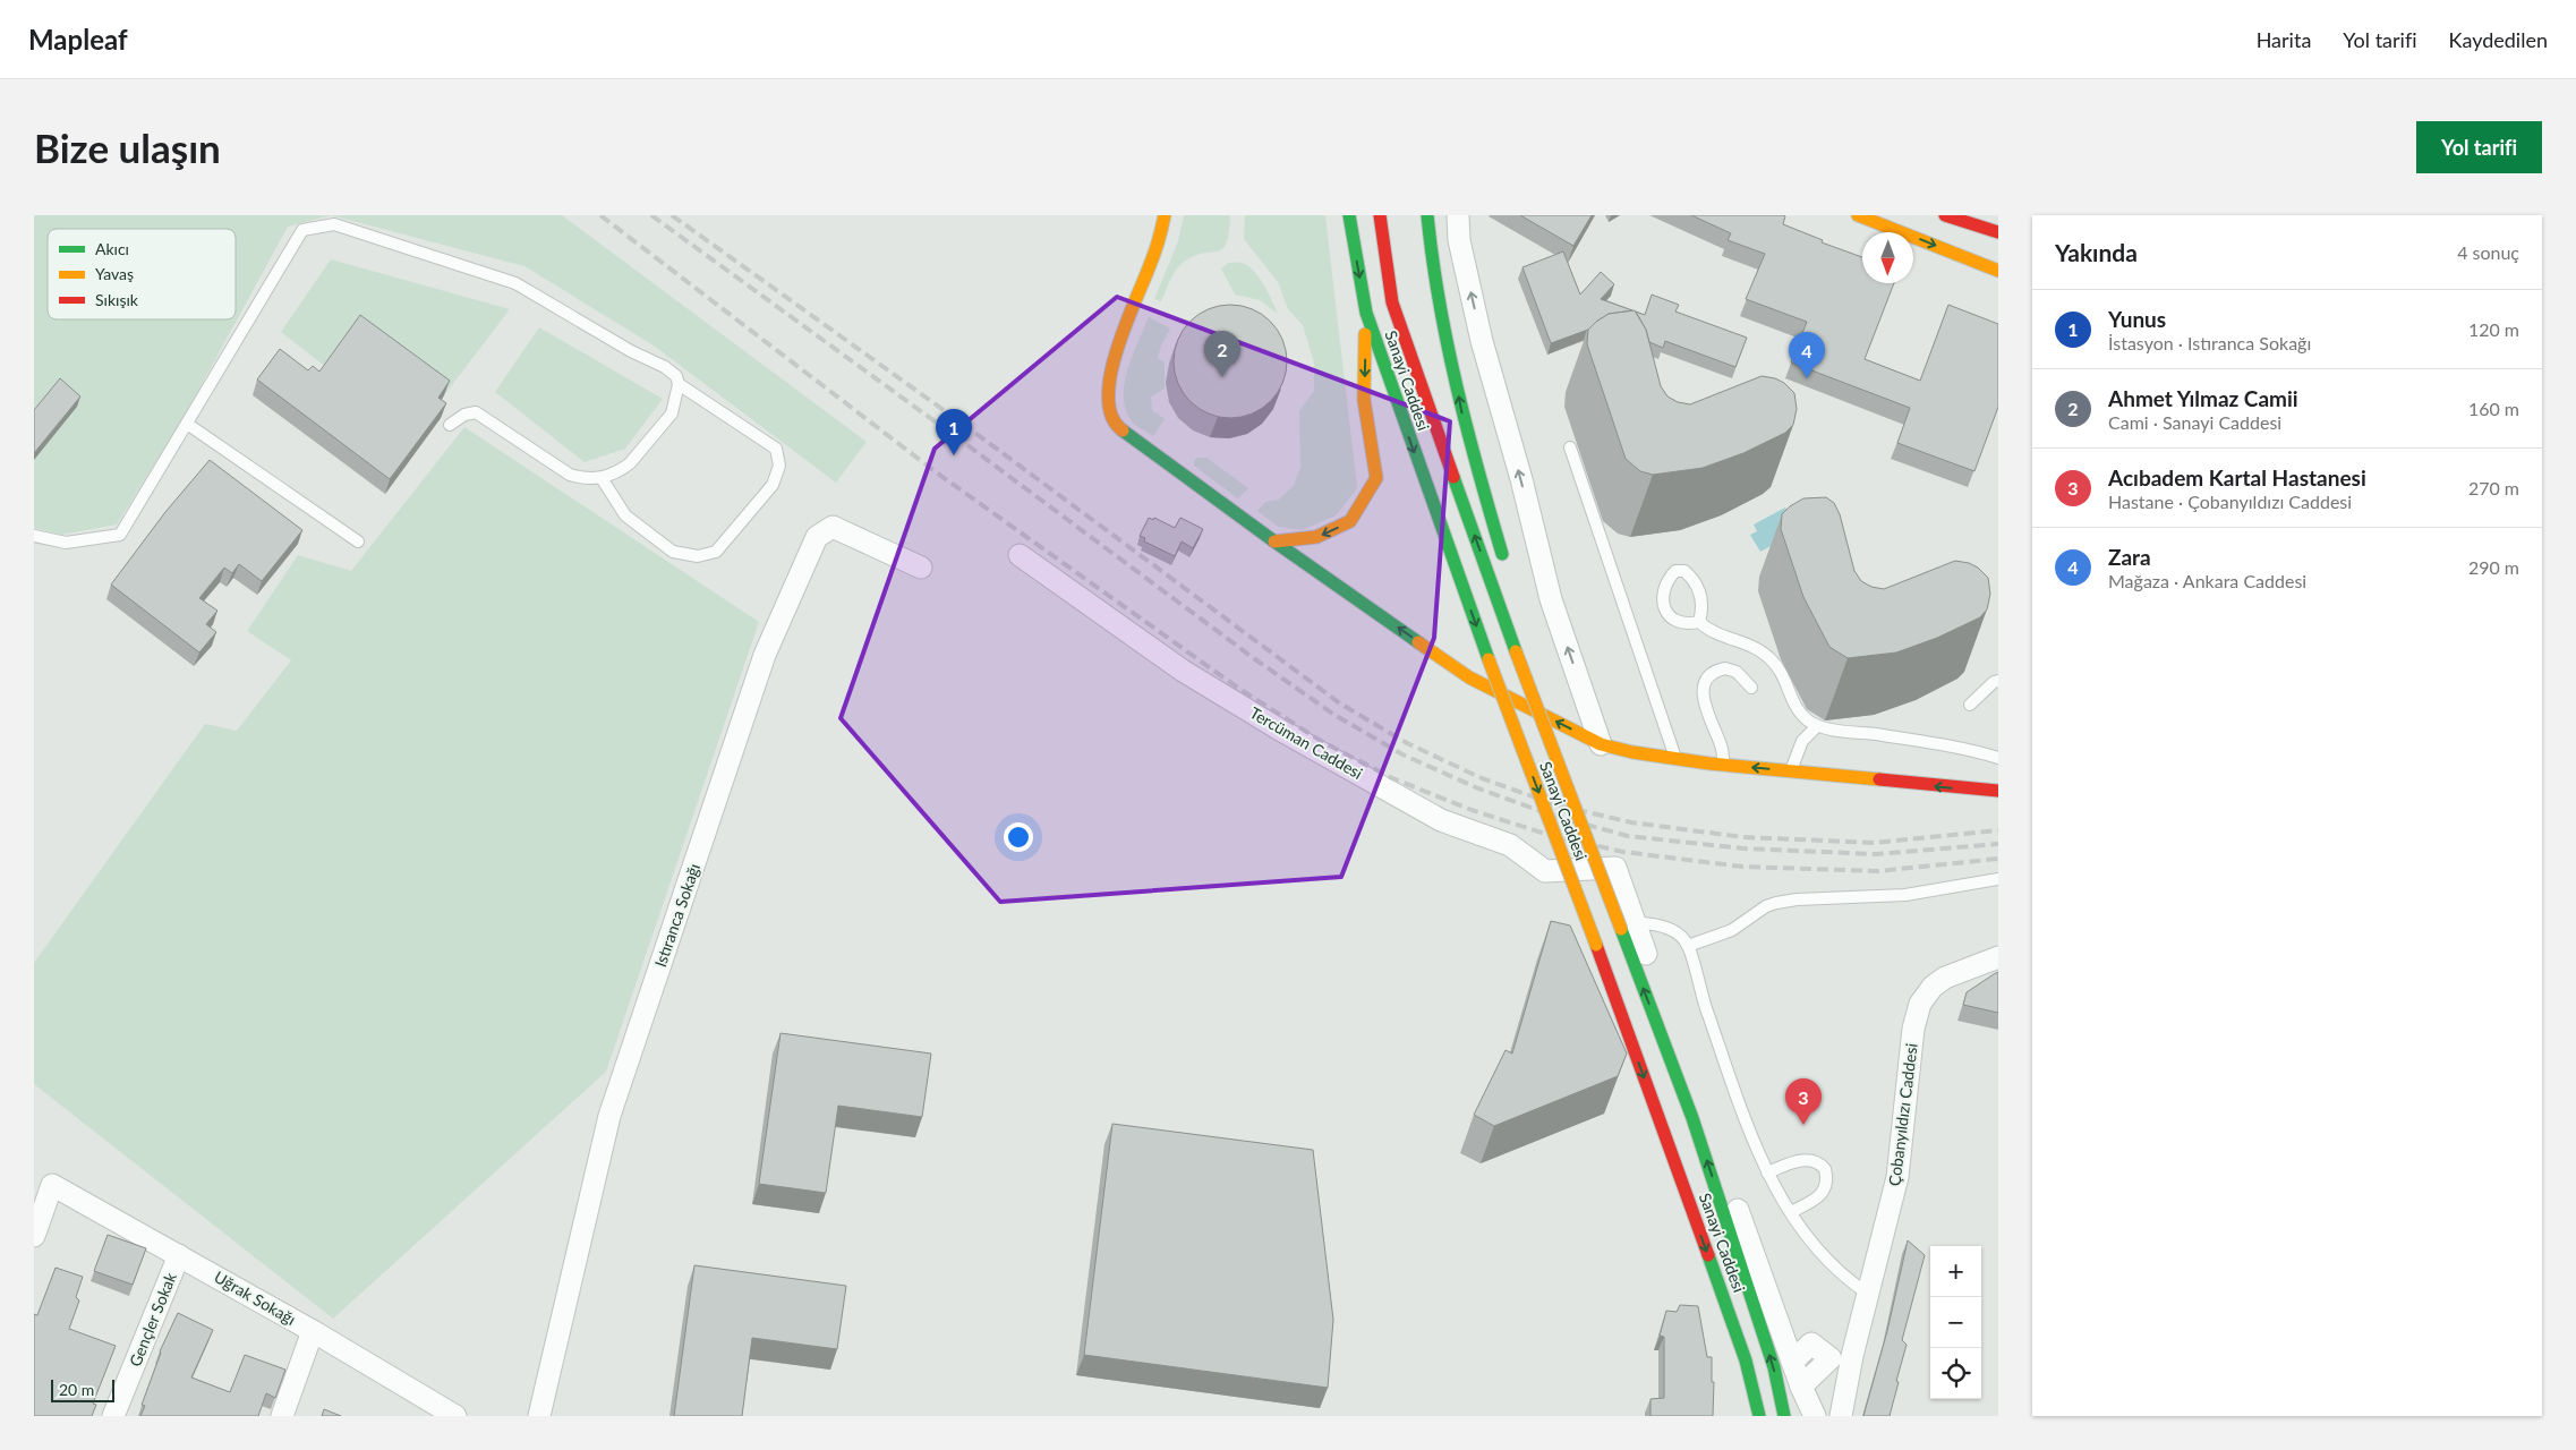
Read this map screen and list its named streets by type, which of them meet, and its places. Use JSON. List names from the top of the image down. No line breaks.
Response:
{"streets":{"main road":["Sanayi Caddesi"],"street":["Tercüman Caddesi","Istıranca Sokağı","Çobanyıldızı Caddesi","Uğrak Sokağı","Gençler Sokak"]},"crossings":[["Sanayi Caddesi","Tercüman Caddesi"],["Uğrak Sokağı","Gençler Sokak"]],"legend":["Akıcı","Yavaş","Sıkışık"],"scale_bar":"20 m","north":"bottom","page":{"header":"Mapleaf","nav":["Harita","Yol tarifi","Kaydedilen"],"buttons":"Yol tarifi","title":"Bize ulaşın","heading":["Yakında","4 sonuç"],"list":[{"mark":"1","name":"Yunus","note":"İstasyon · Istıranca Sokağı","value":"120 m"},{"mark":"2","name":"Ahmet Yılmaz Camii","note":"Cami · Sanayi Caddesi","value":"160 m"},{"mark":"3","name":"Acıbadem Kartal Hastanesi","note":"Hastane · Çobanyıldızı Caddesi","value":"270 m"},{"mark":"4","name":"Zara","note":"Mağaza · Ankara Caddesi","value":"290 m"}],"pins":["2","4","1","3"],"map_buttons":["+","−"],"scale":"20 m"}}
